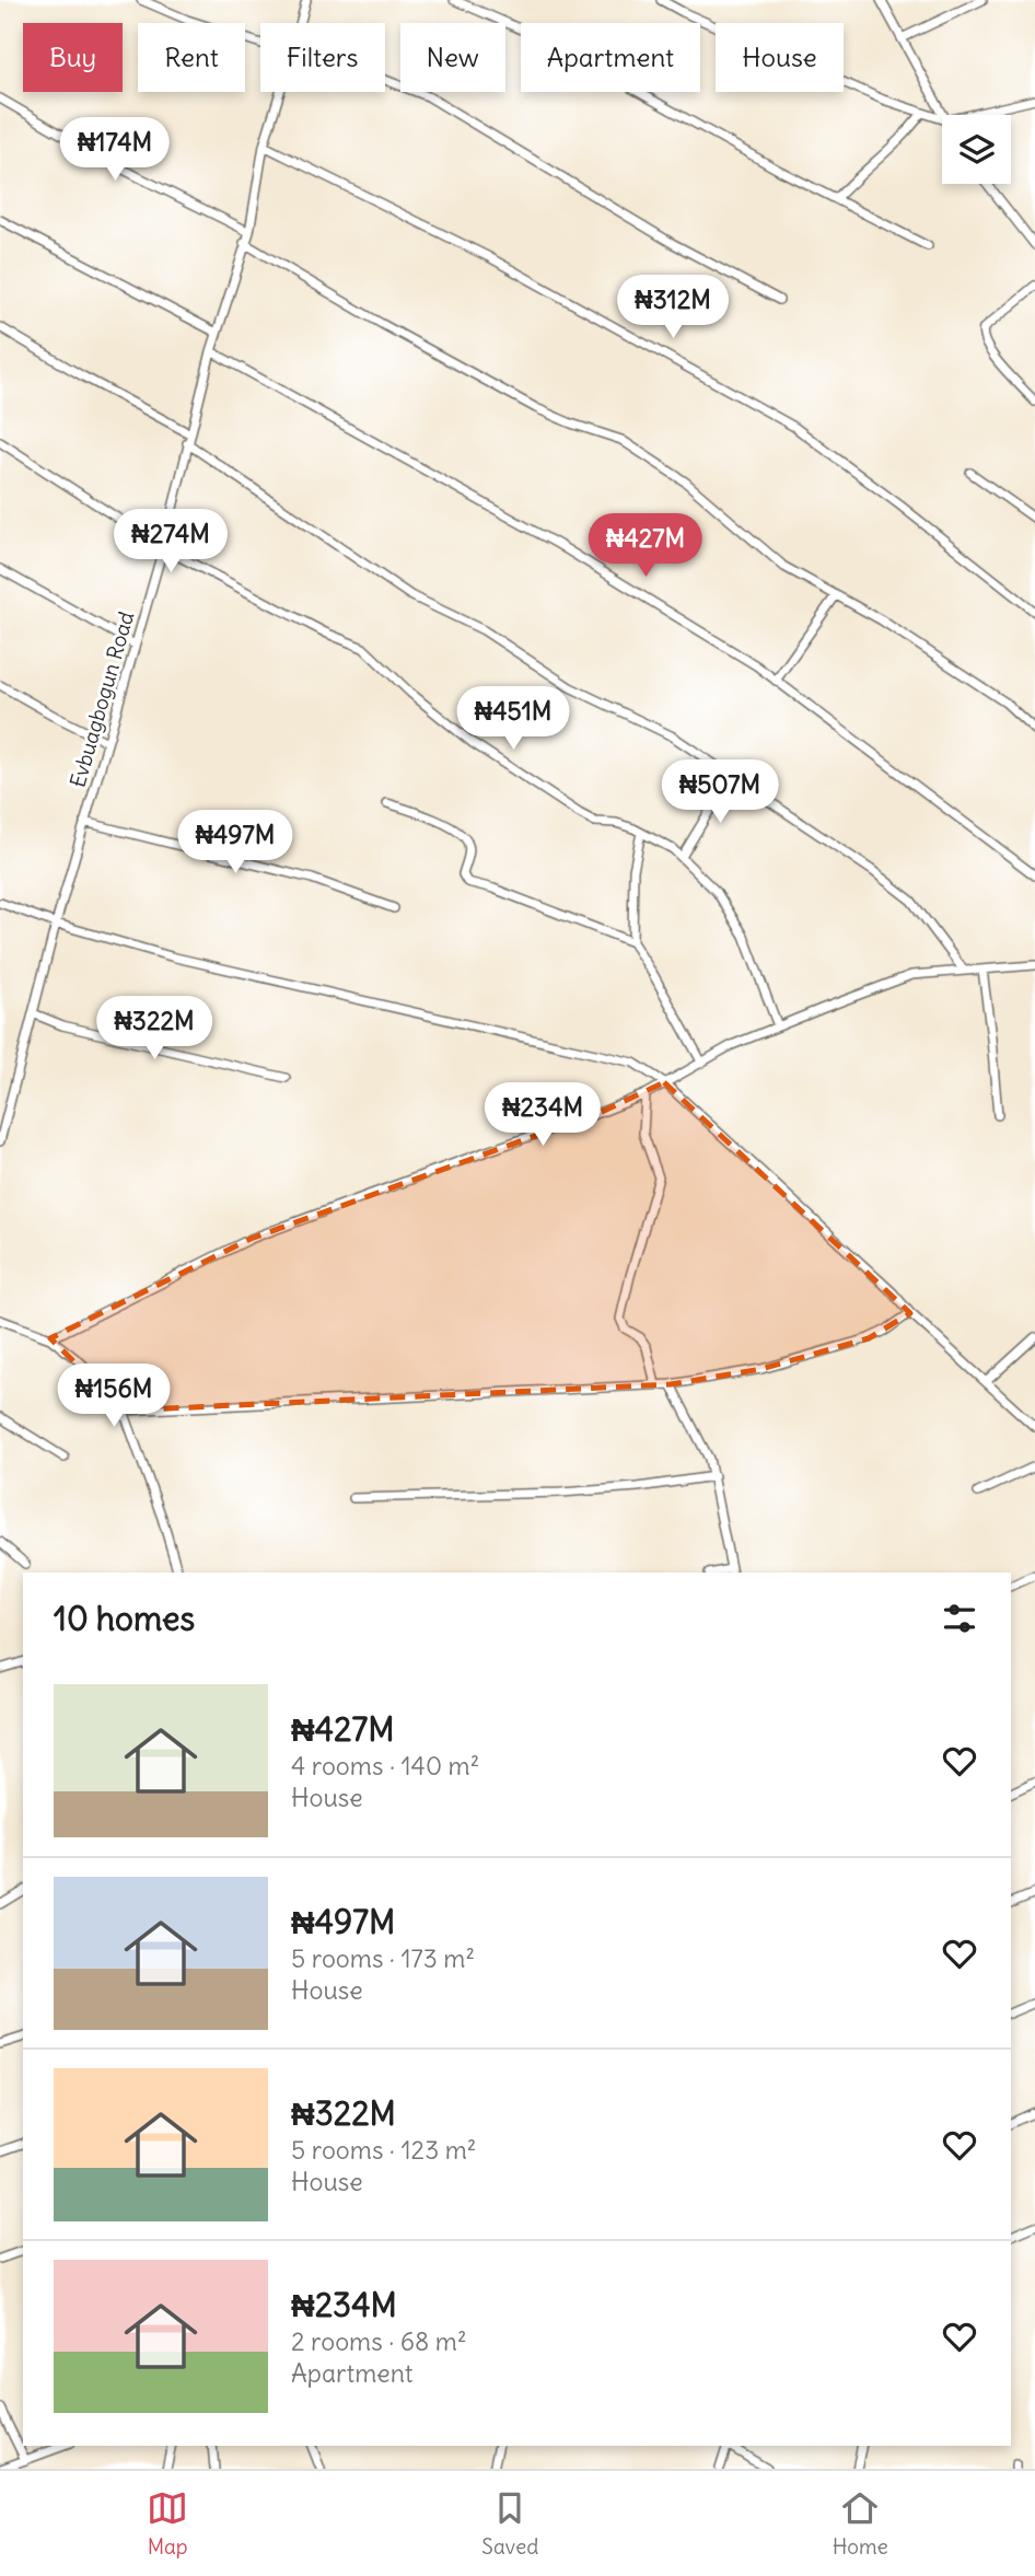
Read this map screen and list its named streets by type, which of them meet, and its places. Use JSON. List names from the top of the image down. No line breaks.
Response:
{"streets":{"street":["Evbuagbogun Road"]},"page":{"chip":["Buy","Rent","Filters","New","Apartment","House"],"price":["₦174M","₦312M","₦274M","₦427M","₦451M","₦507M","₦497M","₦322M","₦234M","₦156M"],"heading":"10 homes","list":[{"name":"₦427M","note":"4 rooms · 140 m² · House"},{"name":"₦497M","note":"5 rooms · 173 m² · House"},{"name":"₦322M","note":"5 rooms · 123 m² · House"},{"name":"₦234M","note":"2 rooms · 68 m² · Apartment"}],"tabs":["Map","Saved","Home"]}}
